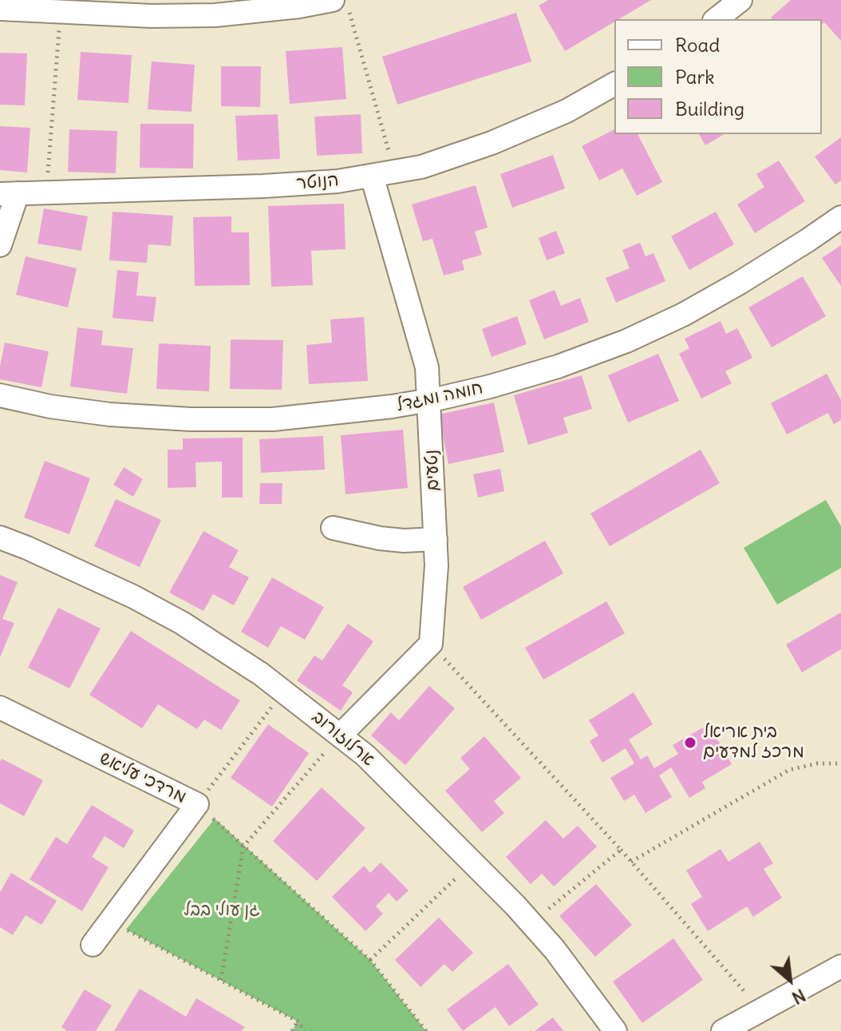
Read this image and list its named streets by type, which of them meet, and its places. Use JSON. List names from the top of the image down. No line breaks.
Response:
{"streets":{"street":["הנוטר","חומה ומגדל","נטעים","ארלוזורוב","מרדכי עליאש"]},"crossings":[["הנוטר","נטעים"],["חומה ומגדל","נטעים"]],"parks":["גן עולי בבל"],"places":["בית אריאל מרכז למדעים"],"legend":["Road","Park","Building"],"north":"bottom right"}
